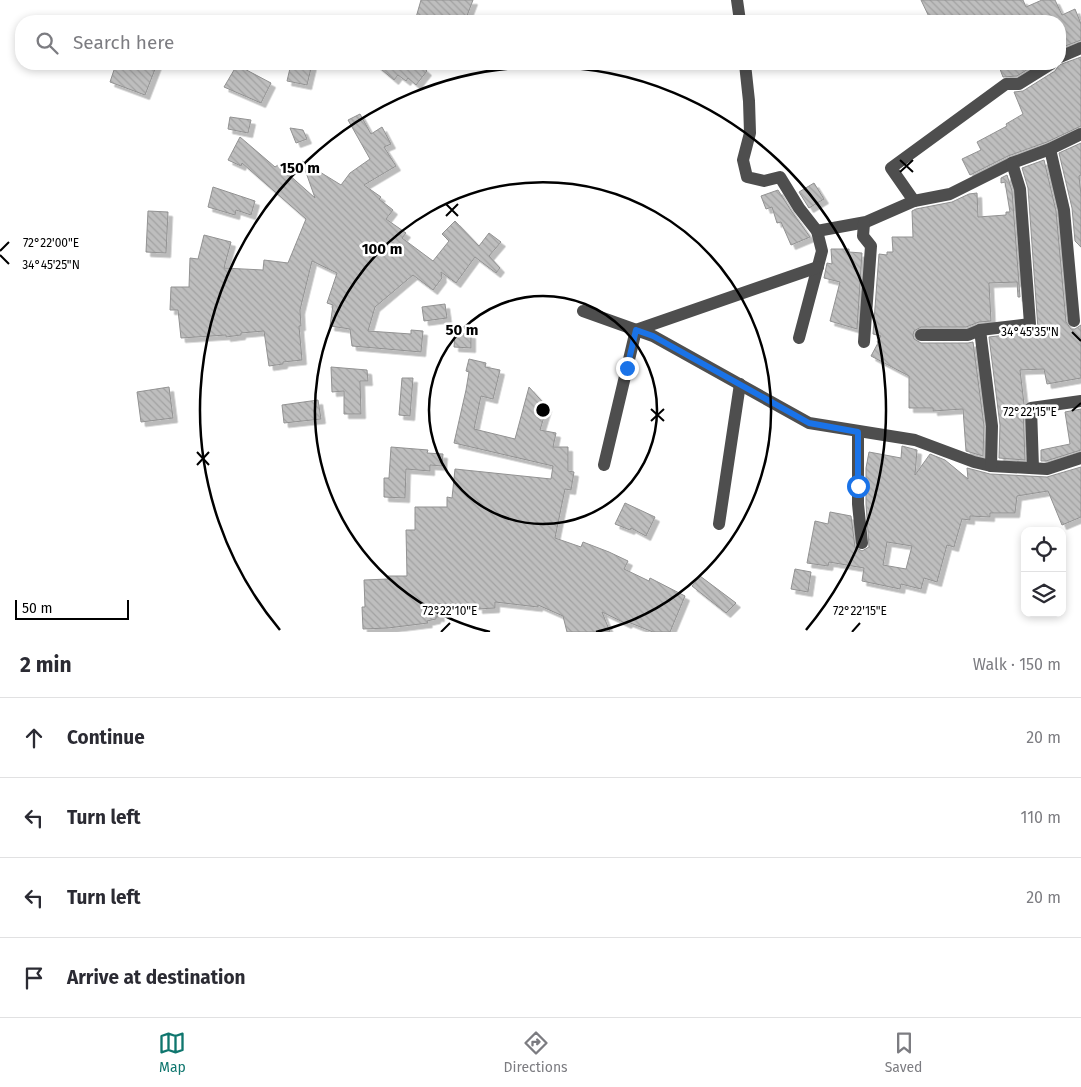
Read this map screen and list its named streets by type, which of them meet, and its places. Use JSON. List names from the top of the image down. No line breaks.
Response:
{"scale_bar":"50 m","page":{"search":"Search here","scale":"50 m","heading":["2 min","Walk · 150 m"],"list":[["Continue","20 m"],["Turn left","110 m"],["Turn left","20 m"],"Arrive at destination"],"nav":["Map","Directions","Saved"]},"coordinates":["72°22'00\"E","34°45'25\"N","34°45'35\"N","72°22'15\"E","72°22'10\"E"],"rings":["150 m","100 m","50 m"]}
